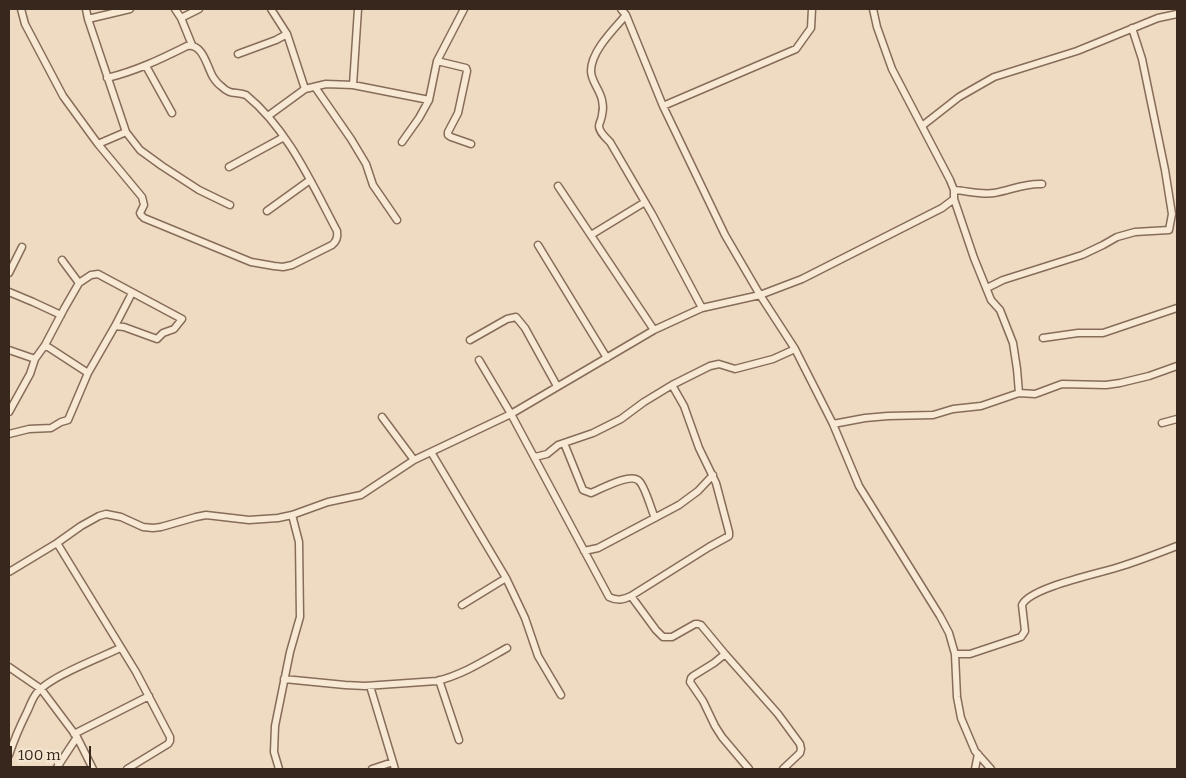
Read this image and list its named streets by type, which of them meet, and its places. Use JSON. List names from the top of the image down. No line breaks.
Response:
{"scale_bar":"100 m"}
